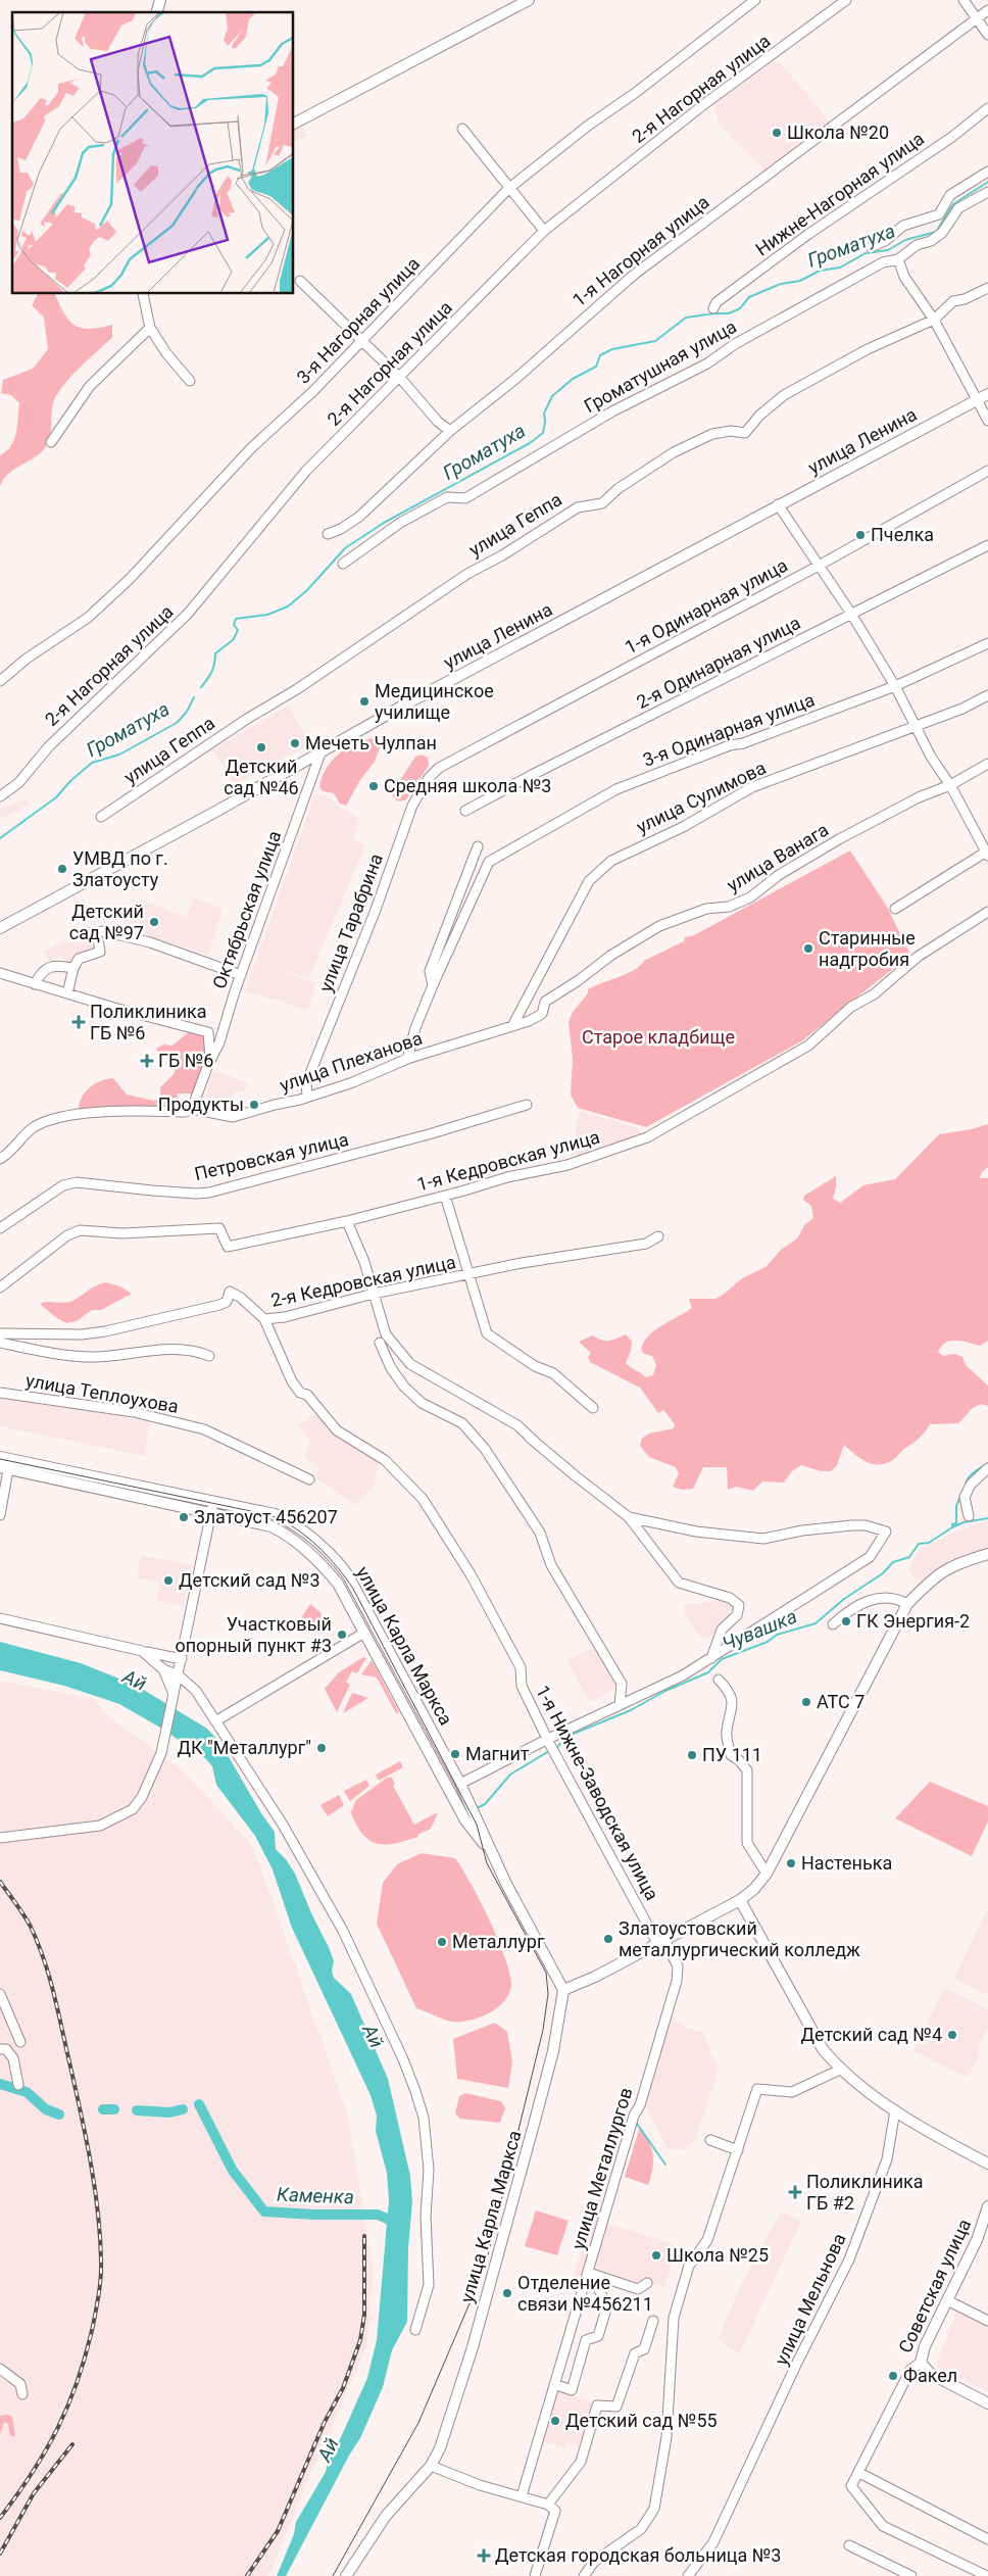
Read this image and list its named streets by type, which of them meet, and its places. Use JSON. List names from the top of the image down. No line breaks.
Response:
{"streets":{"main road":["улица Ленина","улица Карла Маркса","Советская улица"],"street":["2-я Нагорная улица","Нижне-Нагорная улица","1-я Нагорная улица","3-я Нагорная улица","Громатушная улица","улица Геппа","1-я Одинарная улица","2-я Одинарная улица","3-я Одинарная улица","улица Сулимова","улица Ванага","Октябрьская улица","улица Тарабрина","улица Плеханова","Петровская улица","1-я Кедровская улица","2-я Кедровская улица","улица Теплоухова","1-я Нижне-Заводская улица","улица Металлургов","улица Мельнова"]},"crossings":[["улица Ленина","Октябрьская улица"],["1-я Одинарная улица","улица Тарабрина"],["улица Сулимова","улица Плеханова"],["улица Ванага","улица Плеханова"],["Октябрьская улица","улица Плеханова"],["улица Тарабрина","улица Плеханова"],["2-я Кедровская улица","1-я Нижне-Заводская улица"],["1-я Нижне-Заводская улица","улица Металлургов"]],"water":["Громатуха","Чувашка","Ай","Каменка"],"parks":["Старое кладбище"],"places":{"other":["Школа №20","Пчелка","Медицинское училище","Мечеть Чулпан","Детский сад №46","Средняя школа №3","УМВД по г. Златоусту","Детский сад №97","Старинные надгробия","Продукты","Златоуст 456207","Детский сад №3","ГК Энергия-2","Участковый опорный пункт #3","АТС 7","ДК \"Металлург\"","Магнит","ПУ 111","Настенька","Златоустовский металлургический колледж","Металлург","Детский сад №4","Школа №25","Отделение связи №456211","Факел","Детский сад №55"],"health":["Поликлиника ГБ №6","ГБ №6","Поликлиника ГБ #2","Детская городская больница №3"]}}
